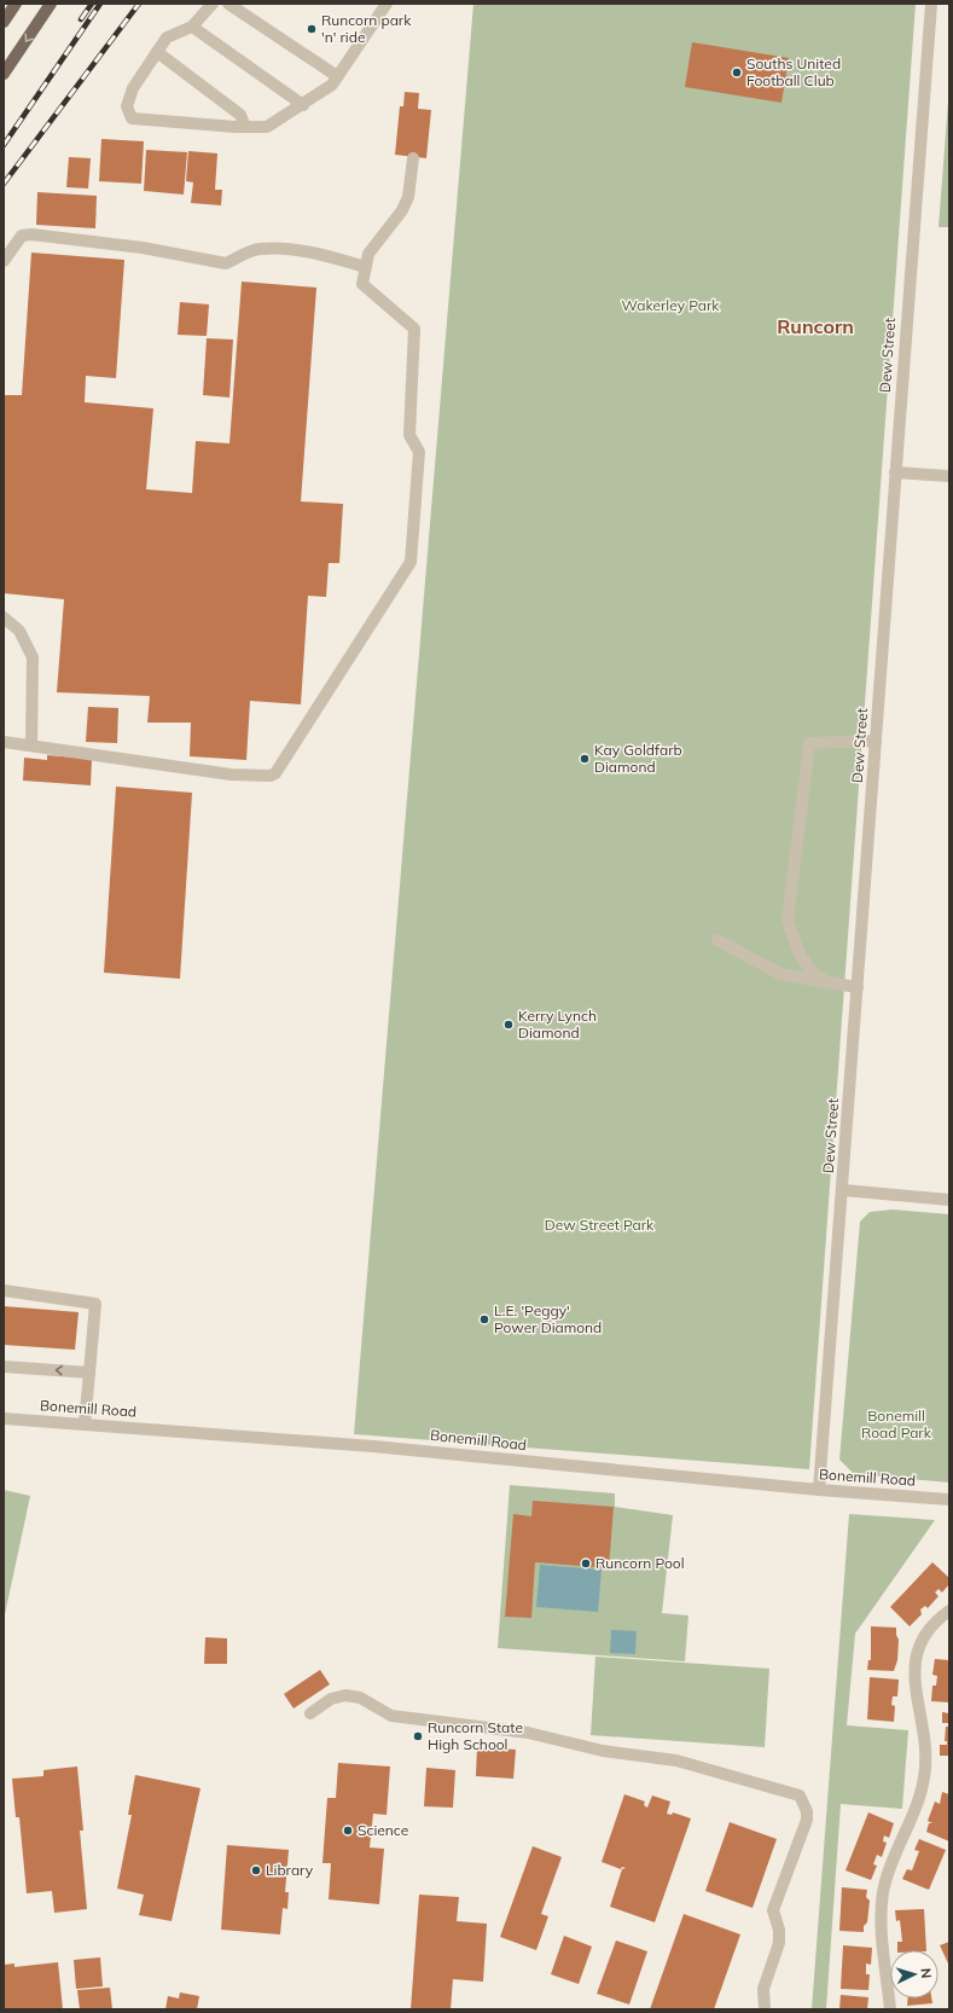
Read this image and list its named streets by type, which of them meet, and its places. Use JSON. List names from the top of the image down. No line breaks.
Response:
{"streets":{"street":["Dew Street","Bonemill Road"]},"crossings":[["Dew Street","Bonemill Road"]],"districts":["Runcorn"],"parks":["Wakerley Park","Dew Street Park","Bonemill Road Park"],"places":["Runcorn park 'n' ride","Souths United Football Club","Kay Goldfarb Diamond","Kerry Lynch Diamond","L.E. 'Peggy' Power Diamond","Runcorn Pool","Runcorn State High School","Science","Library"],"north":"right"}
